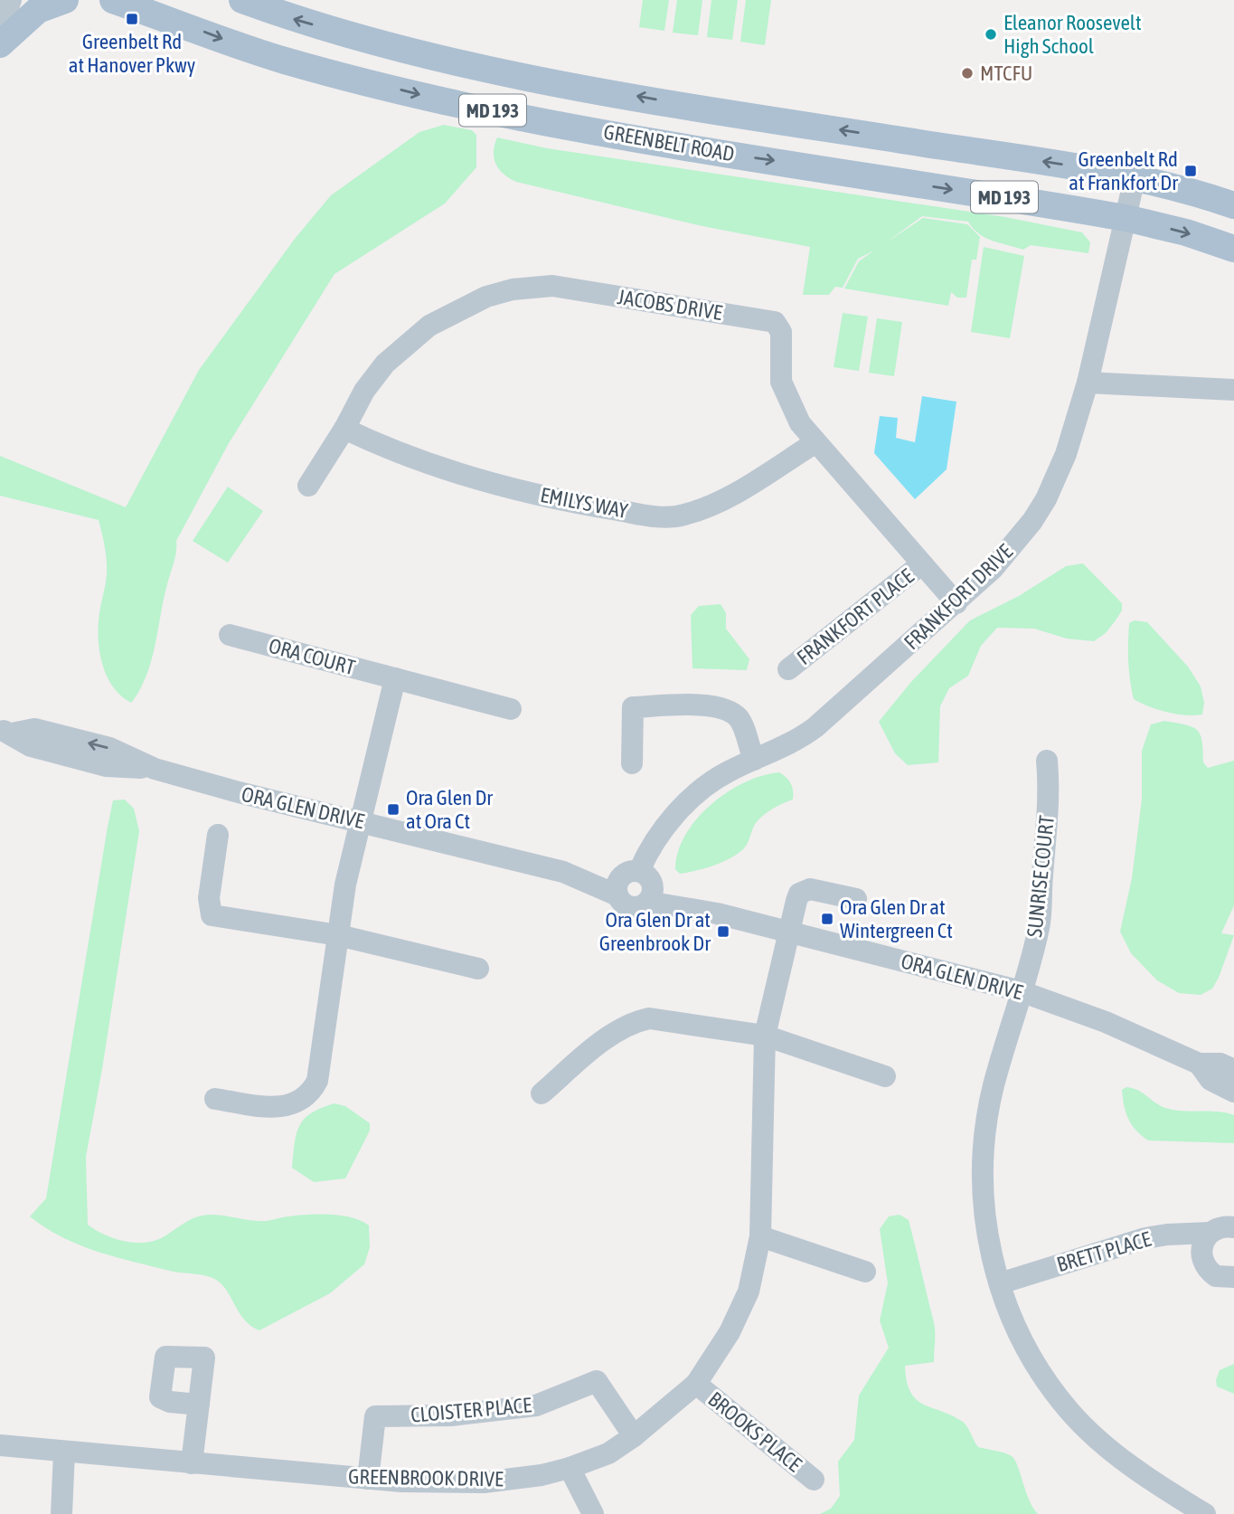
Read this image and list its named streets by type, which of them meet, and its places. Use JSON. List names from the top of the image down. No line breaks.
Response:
{"streets":{"main road":["MD 193","GREENBELT ROAD"],"street":["JACOBS DRIVE","EMILYS WAY","FRANKFORT DRIVE","FRANKFORT PLACE","ORA COURT","ORA GLEN DRIVE","SUNRISE COURT","BRETT PLACE","CLOISTER PLACE","BROOKS PLACE","GREENBROOK DRIVE"]},"crossings":[["GREENBELT ROAD","FRANKFORT DRIVE"],["JACOBS DRIVE","EMILYS WAY"],["JACOBS DRIVE","FRANKFORT DRIVE"],["JACOBS DRIVE","FRANKFORT PLACE"],["FRANKFORT DRIVE","ORA GLEN DRIVE"],["ORA GLEN DRIVE","SUNRISE COURT"],["ORA GLEN DRIVE","GREENBROOK DRIVE"],["SUNRISE COURT","BRETT PLACE"],["CLOISTER PLACE","GREENBROOK DRIVE"],["BROOKS PLACE","GREENBROOK DRIVE"]],"places":{"transit":["Greenbelt Rd at Hanover Pkwy","Greenbelt Rd at Frankfort Dr","Ora Glen Dr at Ora Ct","Ora Glen Dr at Wintergreen Ct","Ora Glen Dr at Greenbrook Dr"],"other":["Eleanor Roosevelt High School","MTCFU"]}}
